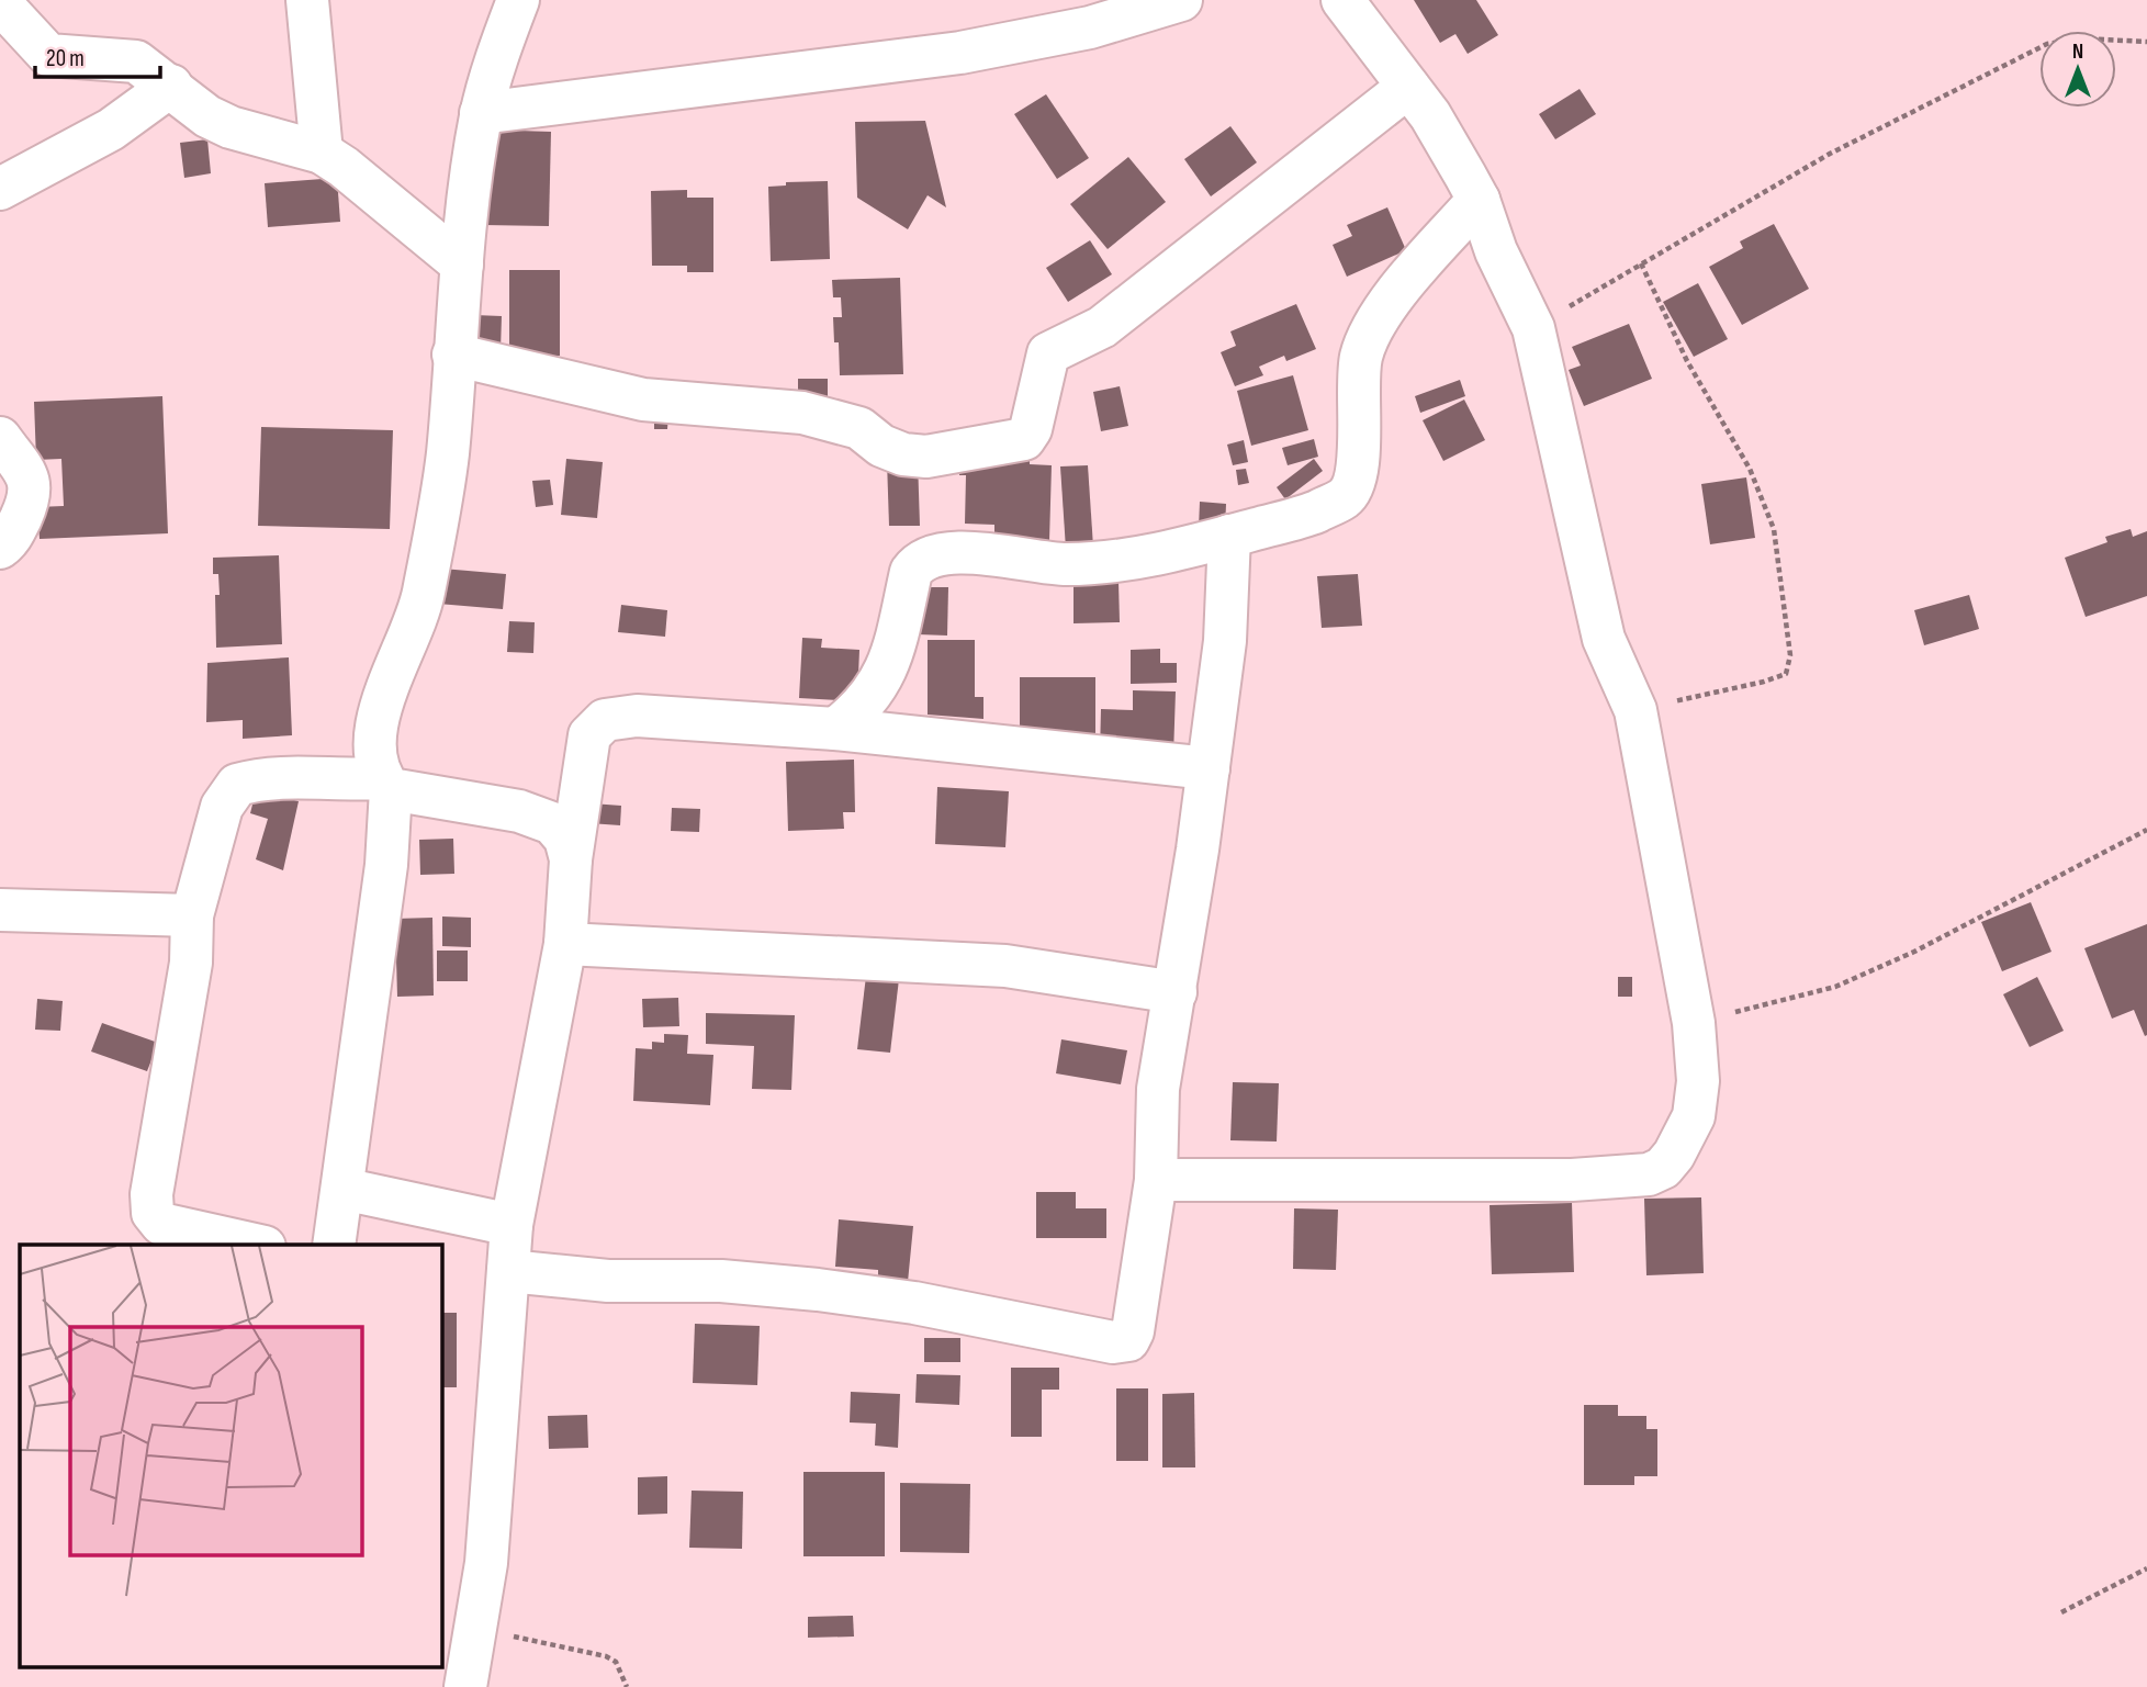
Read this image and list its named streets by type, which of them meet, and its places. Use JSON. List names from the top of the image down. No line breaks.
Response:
{"scale_bar":"20 m","north":"top"}
